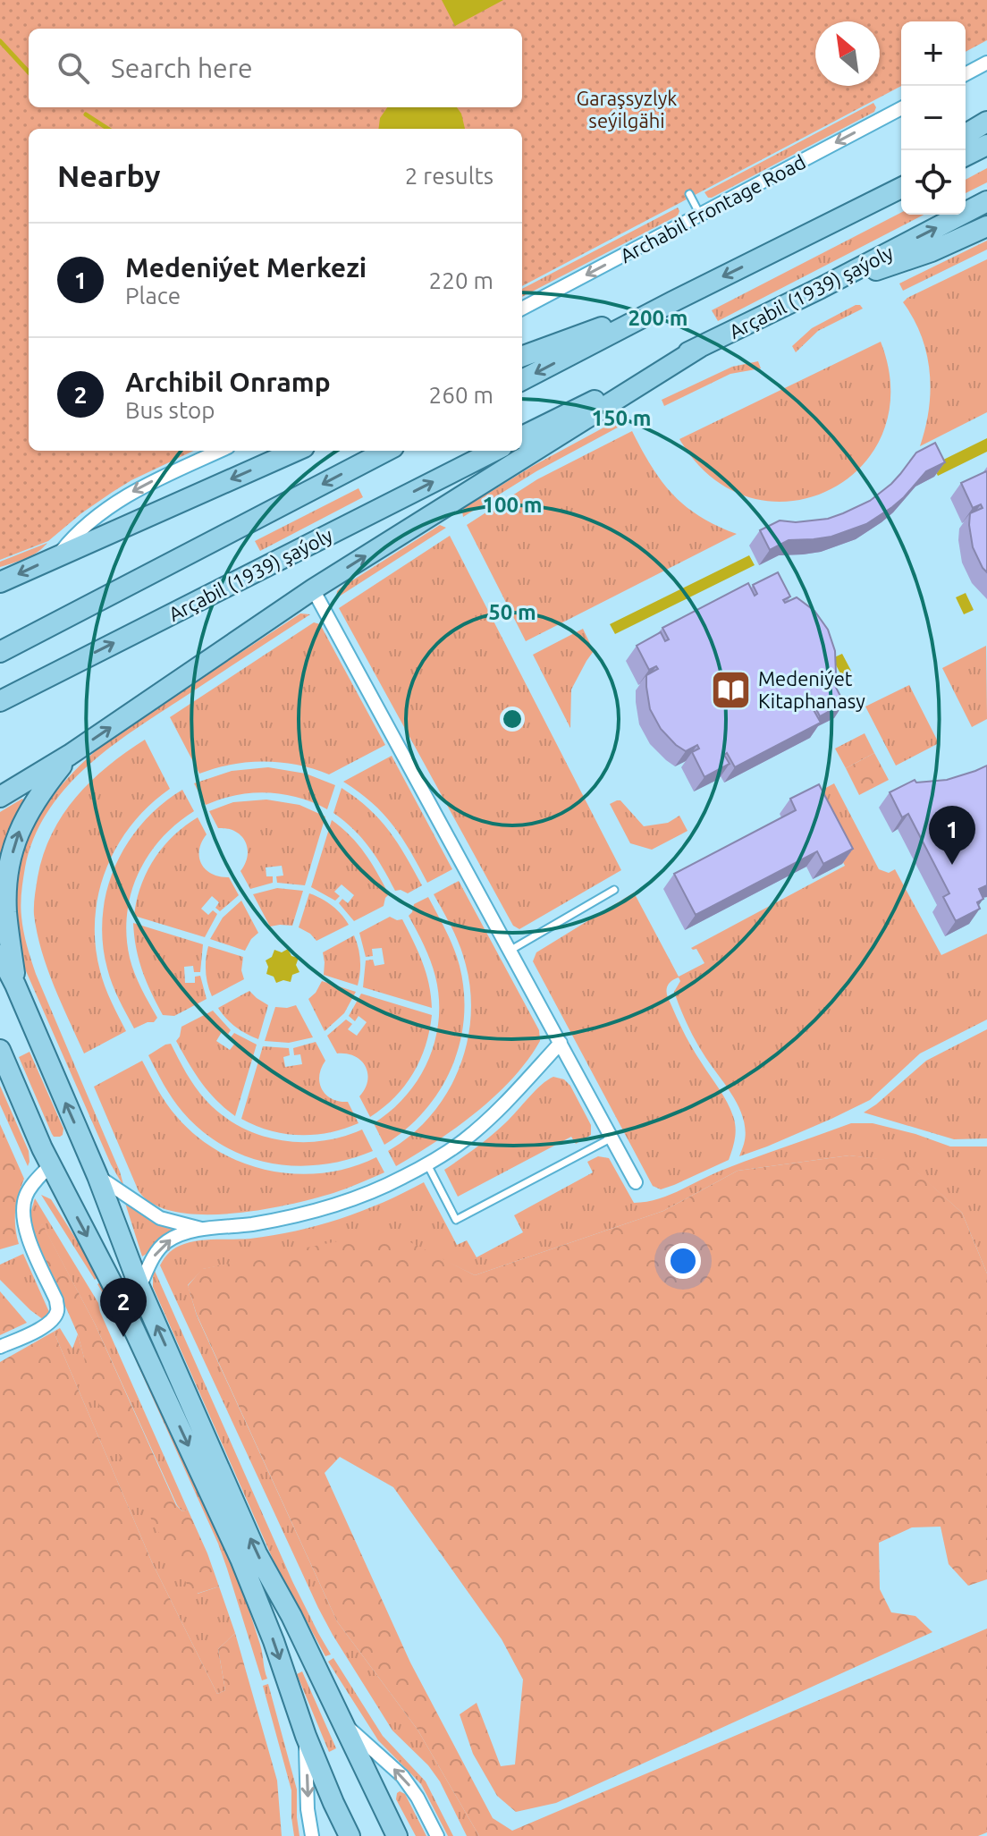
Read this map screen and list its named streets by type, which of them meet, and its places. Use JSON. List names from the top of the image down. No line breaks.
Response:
{"streets":{"main road":["Arçabil (1939) şaýoly"],"street":["Archabil Frontage Road"]},"one_way":["Archabil Frontage Road"],"parks":["Garaşsyzlyk seýilgähi"],"places":{"library":["Medeniýet Kitaphanasy"]},"north":"top left","page":{"map_buttons":["+","−"],"search":"Search here","heading":["Nearby","2 results"],"list":[{"mark":"1","name":"Medeniýet Merkezi","note":"Place","value":"220 m"},{"mark":"2","name":"Archibil Onramp","note":"Bus stop","value":"260 m"}],"pins":["1","2"]},"rings":["200 m","150 m","100 m","50 m"]}
